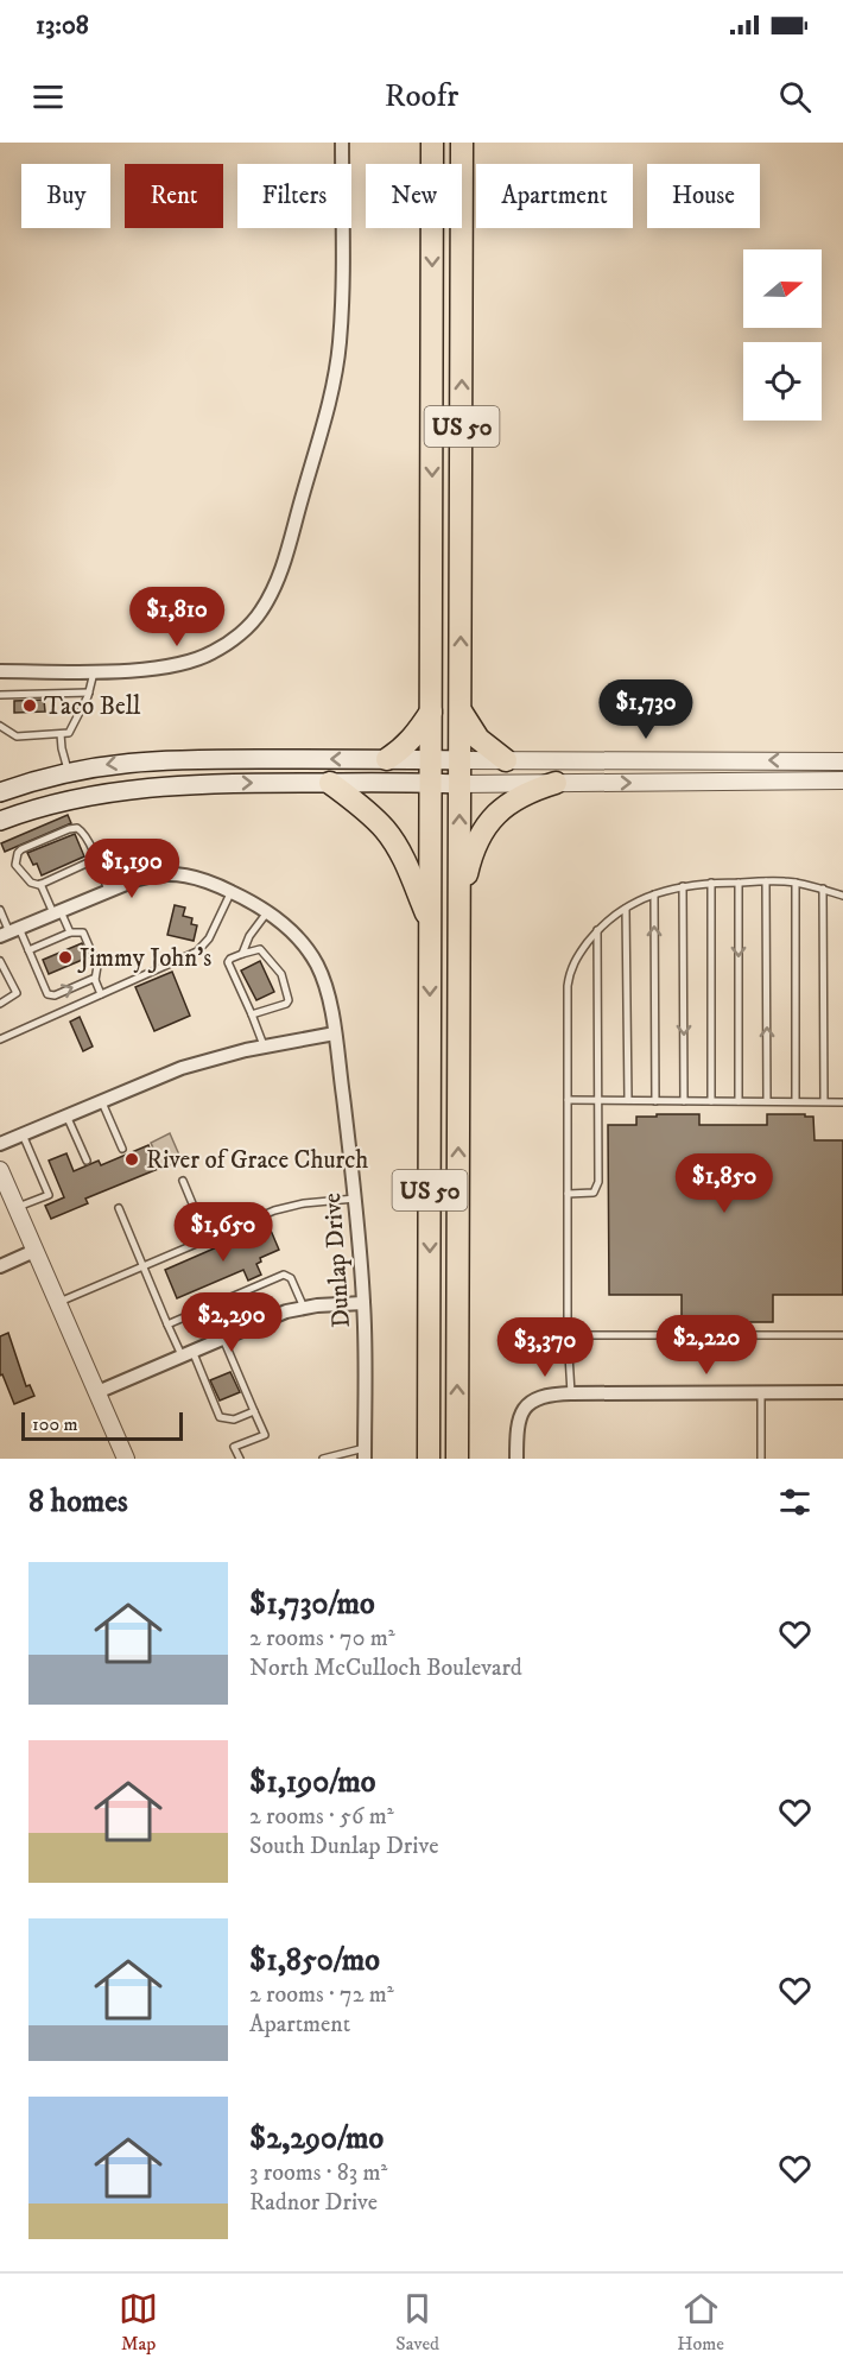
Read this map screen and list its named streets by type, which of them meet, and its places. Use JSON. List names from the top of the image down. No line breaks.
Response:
{"streets":{"highway":["US 50"],"street":["Dunlap Drive"]},"places":["Taco Bell","Jimmy John's","River of Grace Church"],"scale_bar":"100 m","north":"right","page":{"status":"13:08","header":"Roofr","chip":["Buy","Rent","Filters","New","Apartment","House"],"price":["$1,810","$1,730","$1,190","$1,850","$1,650","$2,290","$2,220","$3,370"],"scale":"100 m","heading":"8 homes","list":[{"name":"$1,730/mo","note":"2 rooms · 70 m² · North McCulloch Boulevard"},{"name":"$1,190/mo","note":"2 rooms · 56 m² · South Dunlap Drive"},{"name":"$1,850/mo","note":"2 rooms · 72 m² · Apartment"},{"name":"$2,290/mo","note":"3 rooms · 83 m² · Radnor Drive"}],"tabs":["Map","Saved","Home"]}}
